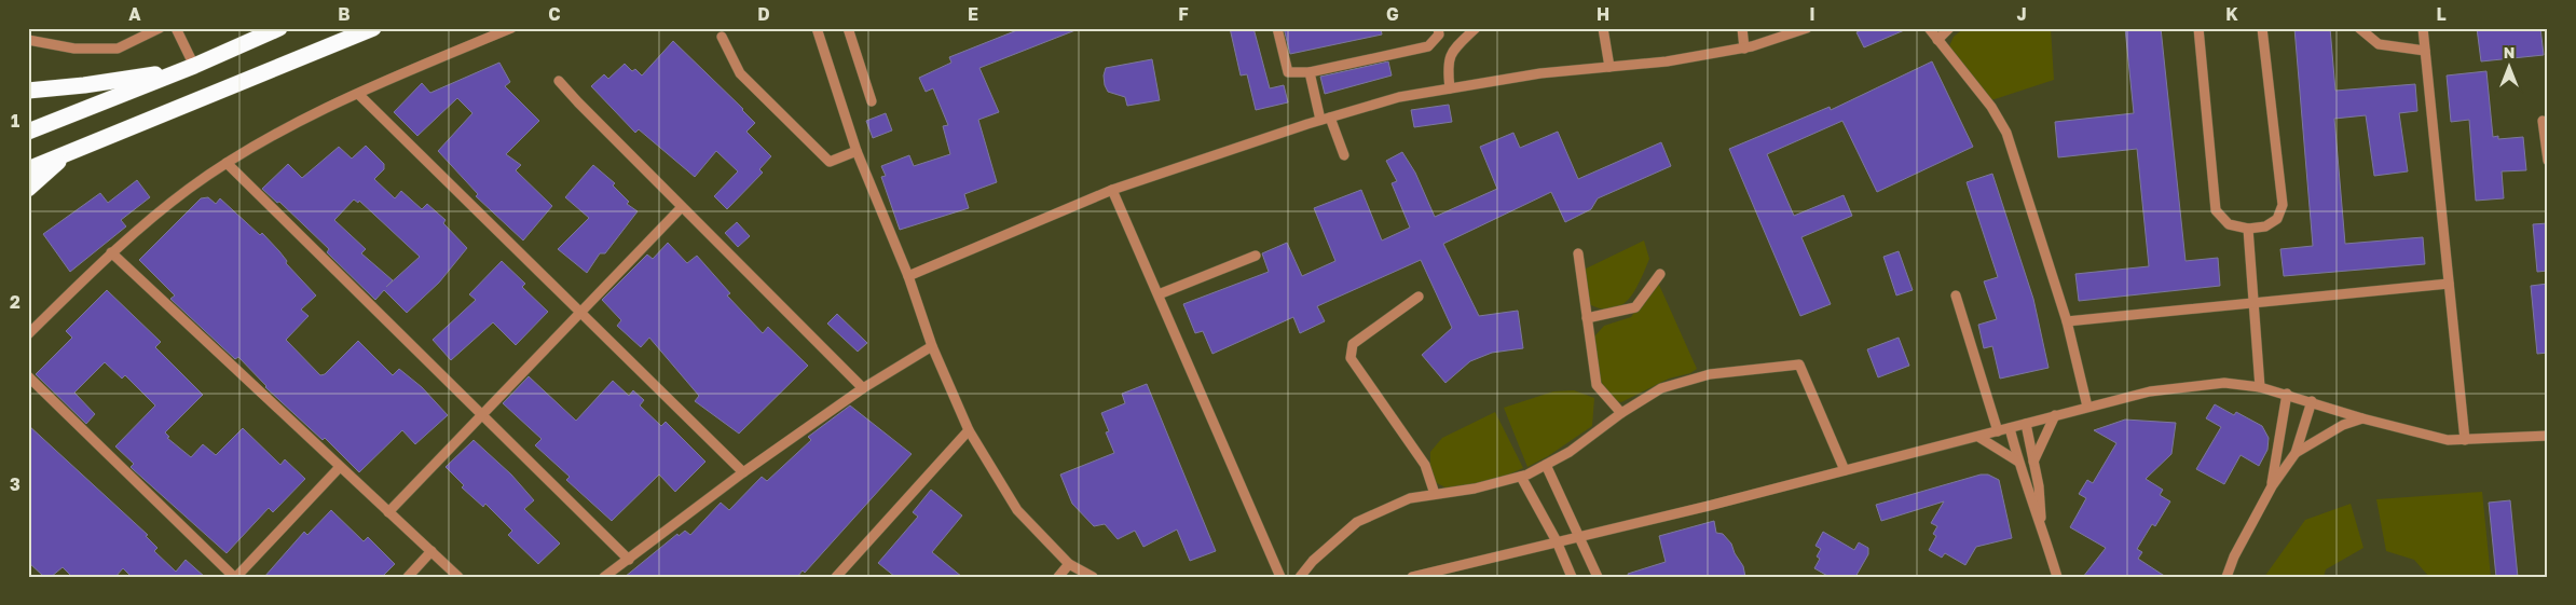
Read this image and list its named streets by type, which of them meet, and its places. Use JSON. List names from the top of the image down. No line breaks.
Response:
{"north":"top","grid":{"columns":["A","B","C","D","E","F","G","H","I","J","K","L"],"rows":["1","2","3"]}}
